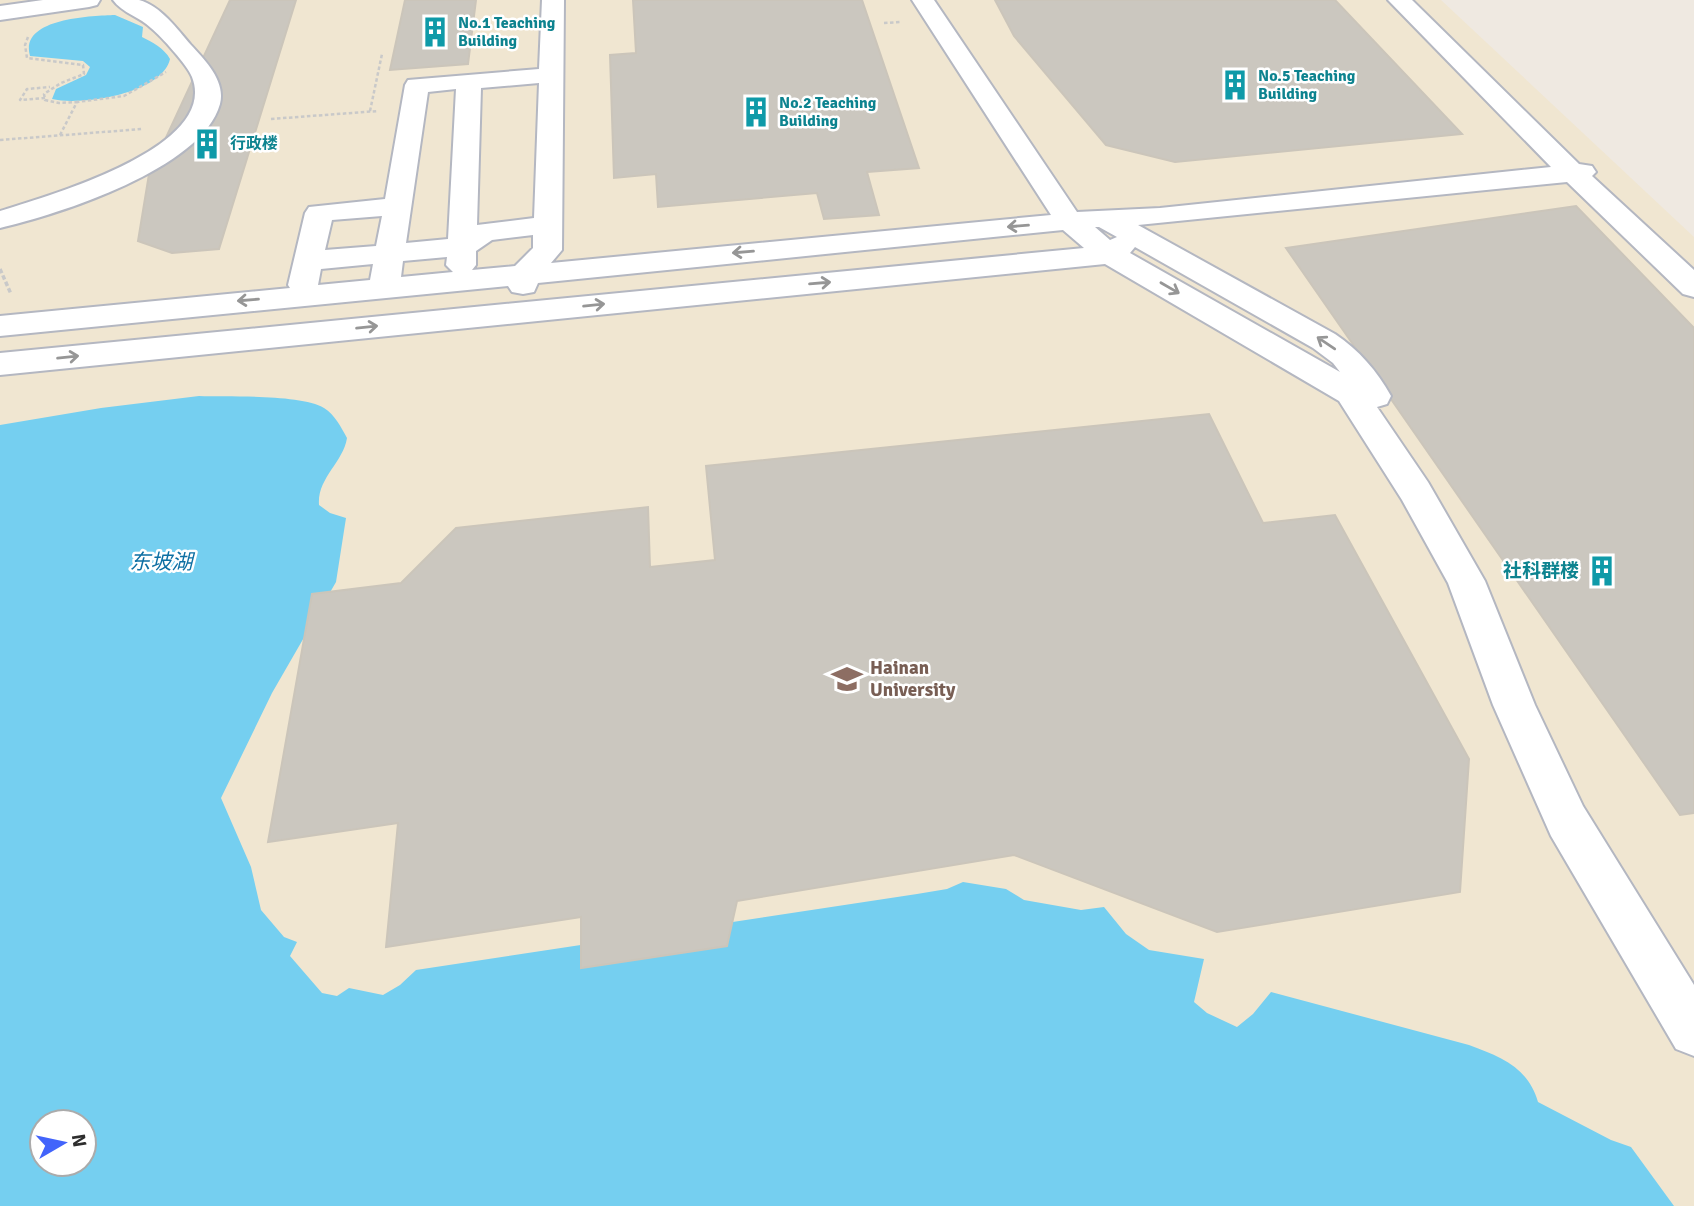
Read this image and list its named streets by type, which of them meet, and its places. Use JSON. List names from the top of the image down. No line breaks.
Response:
{"water":["东坡湖"],"places":{"building":["No.1 Teaching Building","No.5 Teaching Building","No.2 Teaching Building","行政楼","社科群楼"],"school or university":["Hainan University"]},"north":"right"}
